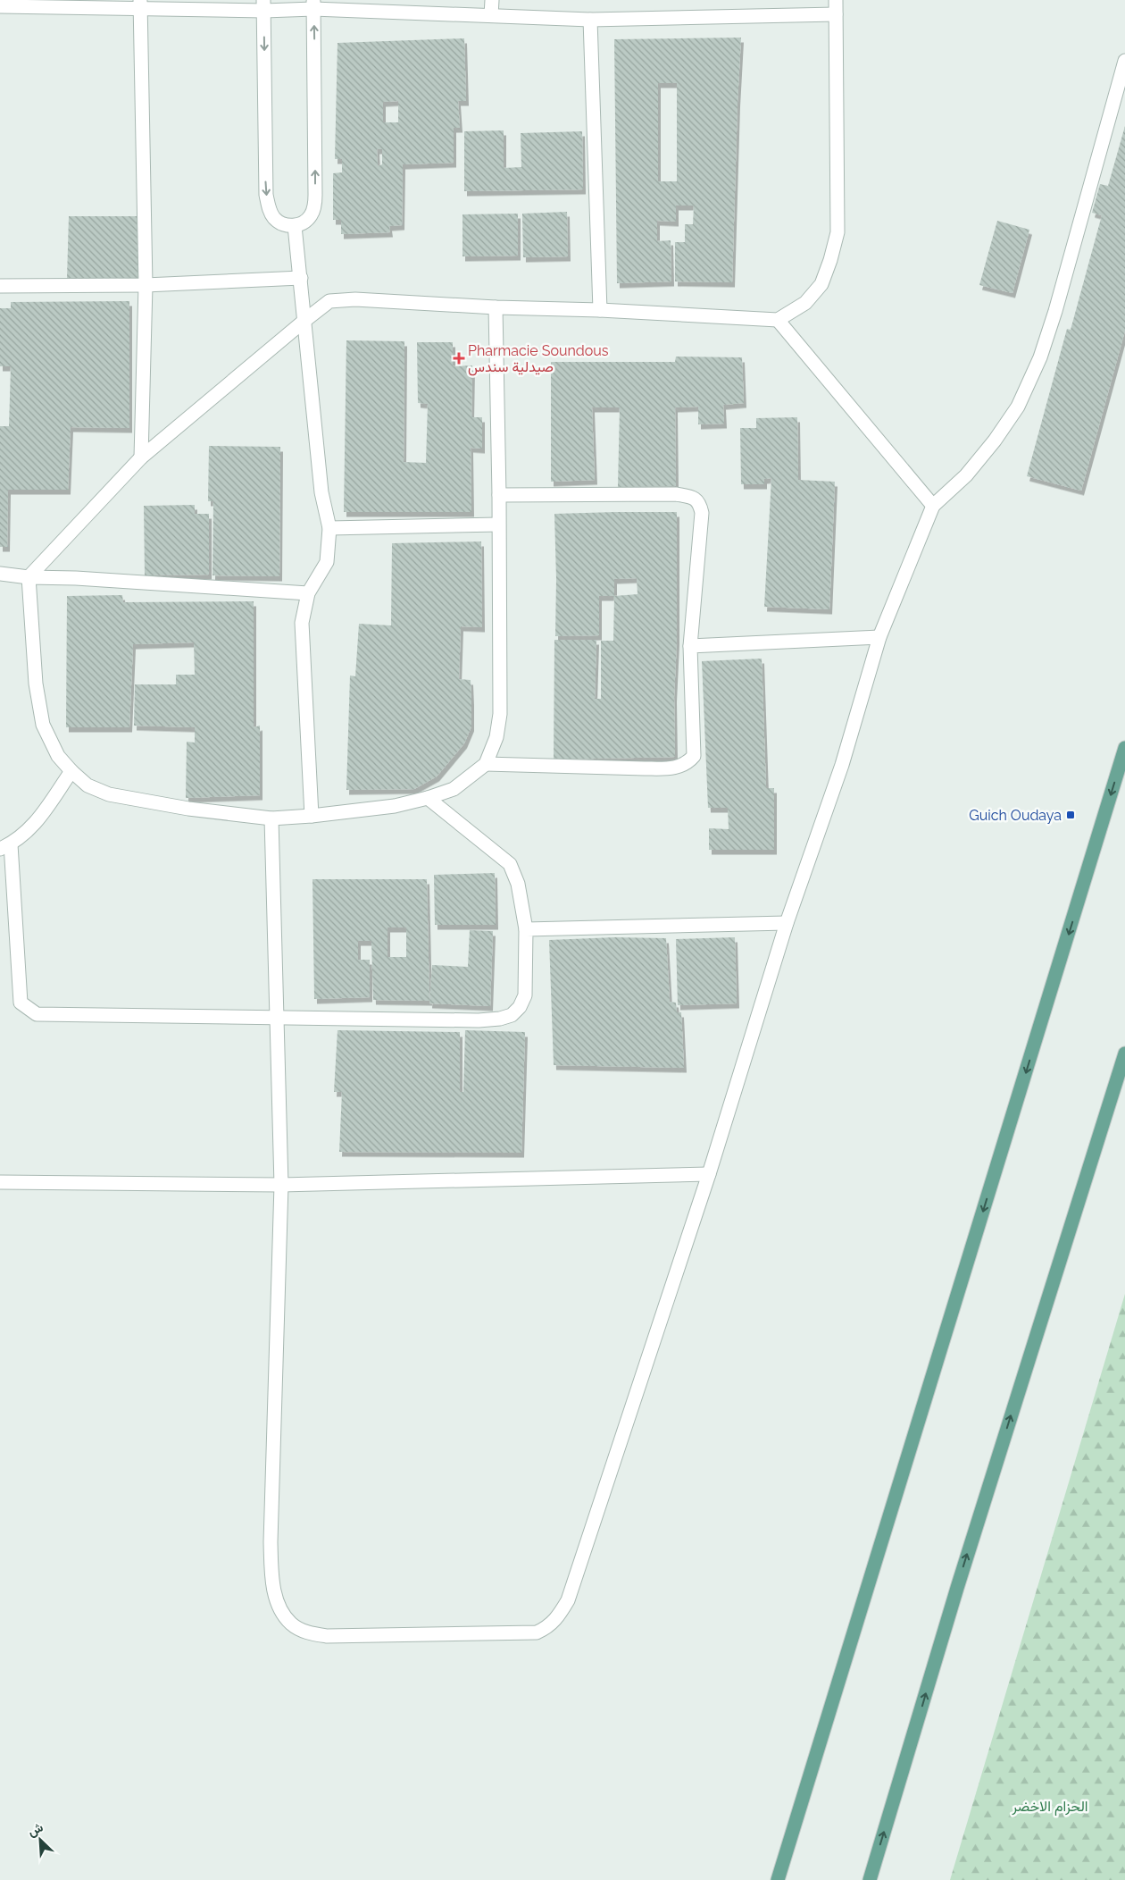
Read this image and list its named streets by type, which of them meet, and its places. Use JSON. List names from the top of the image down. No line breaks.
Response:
{"parks":["الحزام الاخضر"],"places":{"health":["Pharmacie Soundous صيدلية سندس"],"transit":["Guich Oudaya"]},"north":"top left"}
